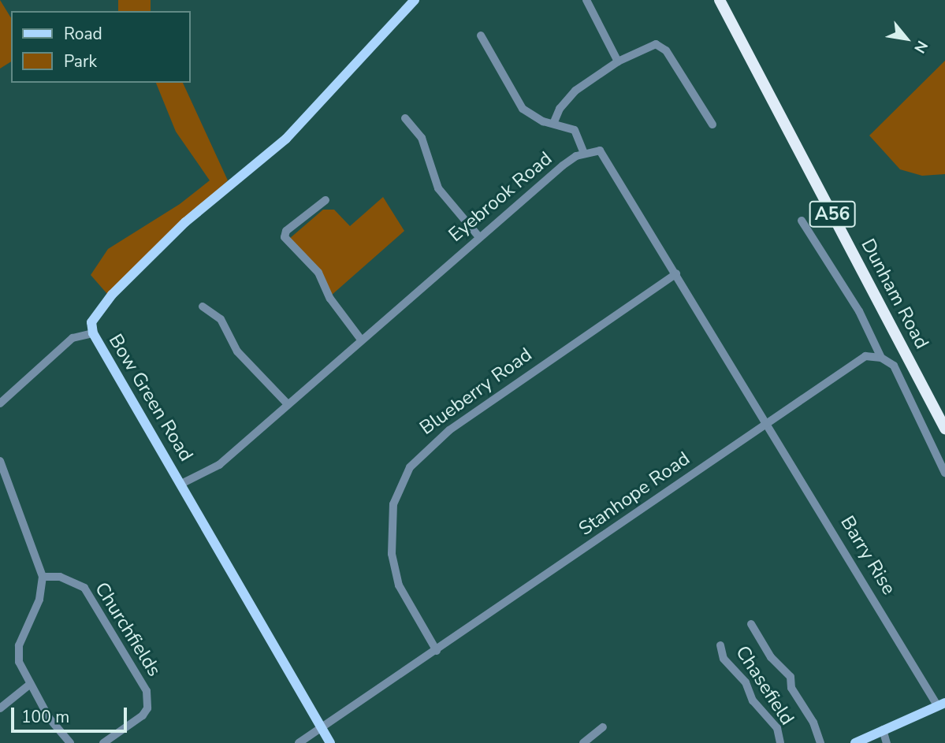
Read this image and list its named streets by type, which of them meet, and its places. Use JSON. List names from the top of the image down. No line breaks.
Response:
{"streets":{"highway":["A56","Dunham Road"],"main road":["Bow Green Road"],"street":["Eyebrook Road","Blueberry Road","Stanhope Road","Barry Rise","Churchfields","Chasefield"]},"crossings":[["Eyebrook Road","Bow Green Road"],["Blueberry Road","Stanhope Road"],["Bow Green Road","Stanhope Road"],["Stanhope Road","Barry Rise"]],"legend":["Road","Park"],"scale_bar":"100 m","north":"bottom right"}
